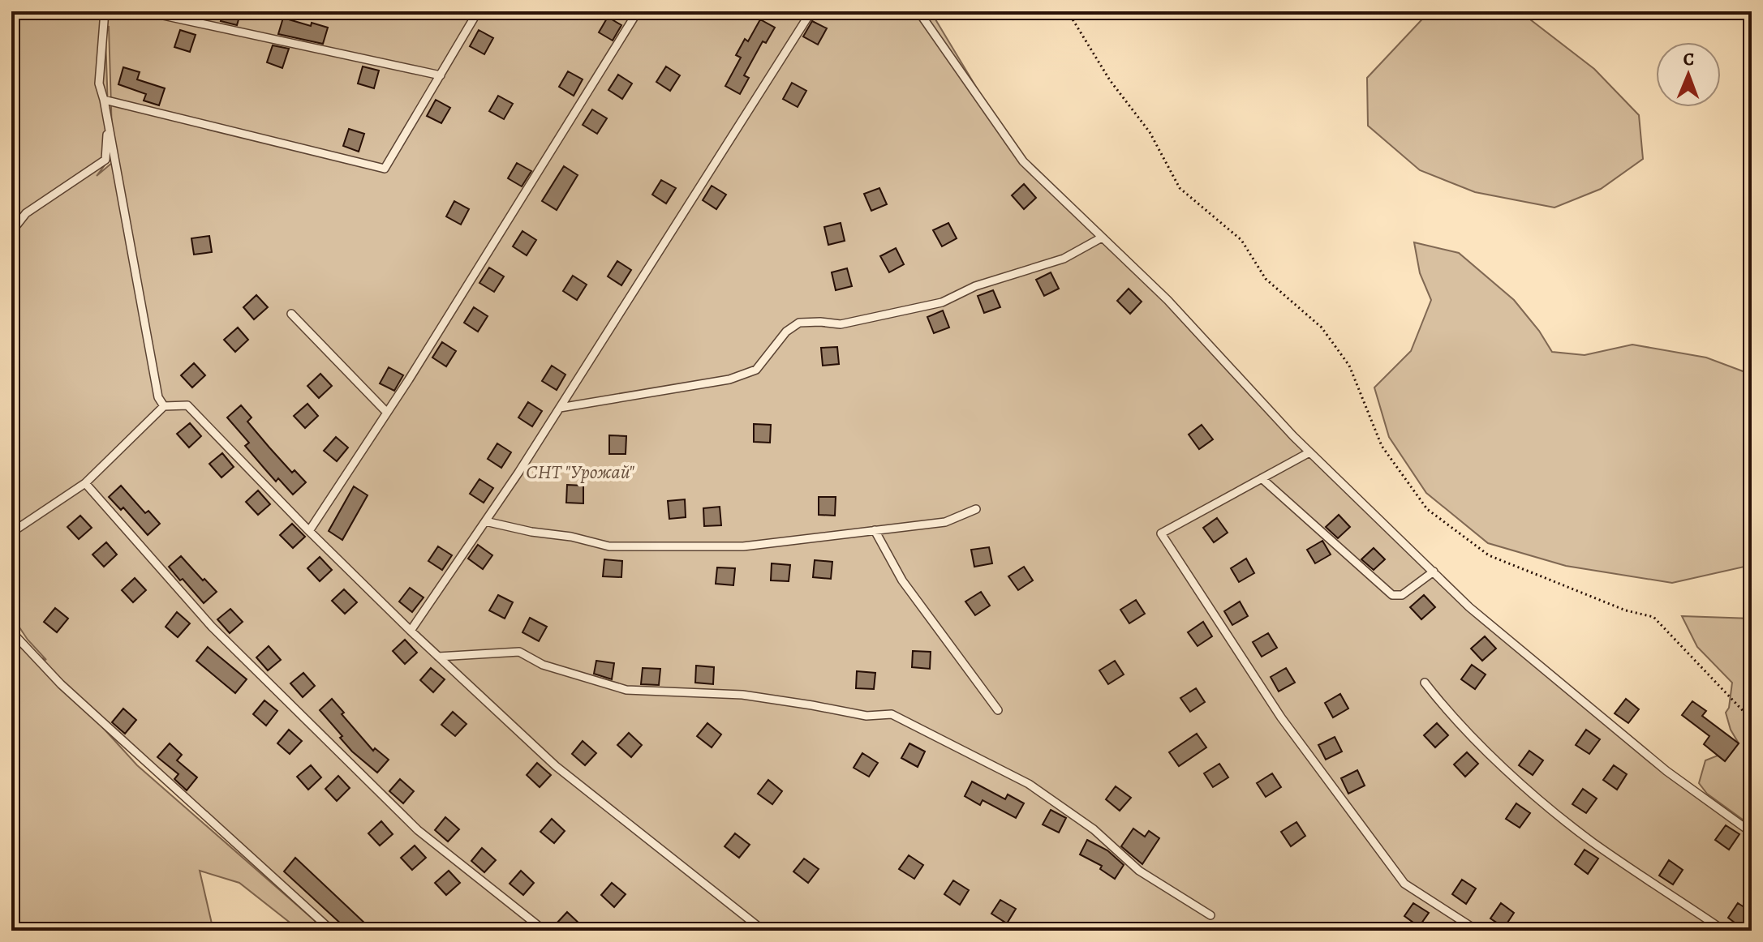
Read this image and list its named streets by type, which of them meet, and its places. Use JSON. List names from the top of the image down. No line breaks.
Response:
{"parks":["СНТ \"Урожай\""],"north":"top"}
